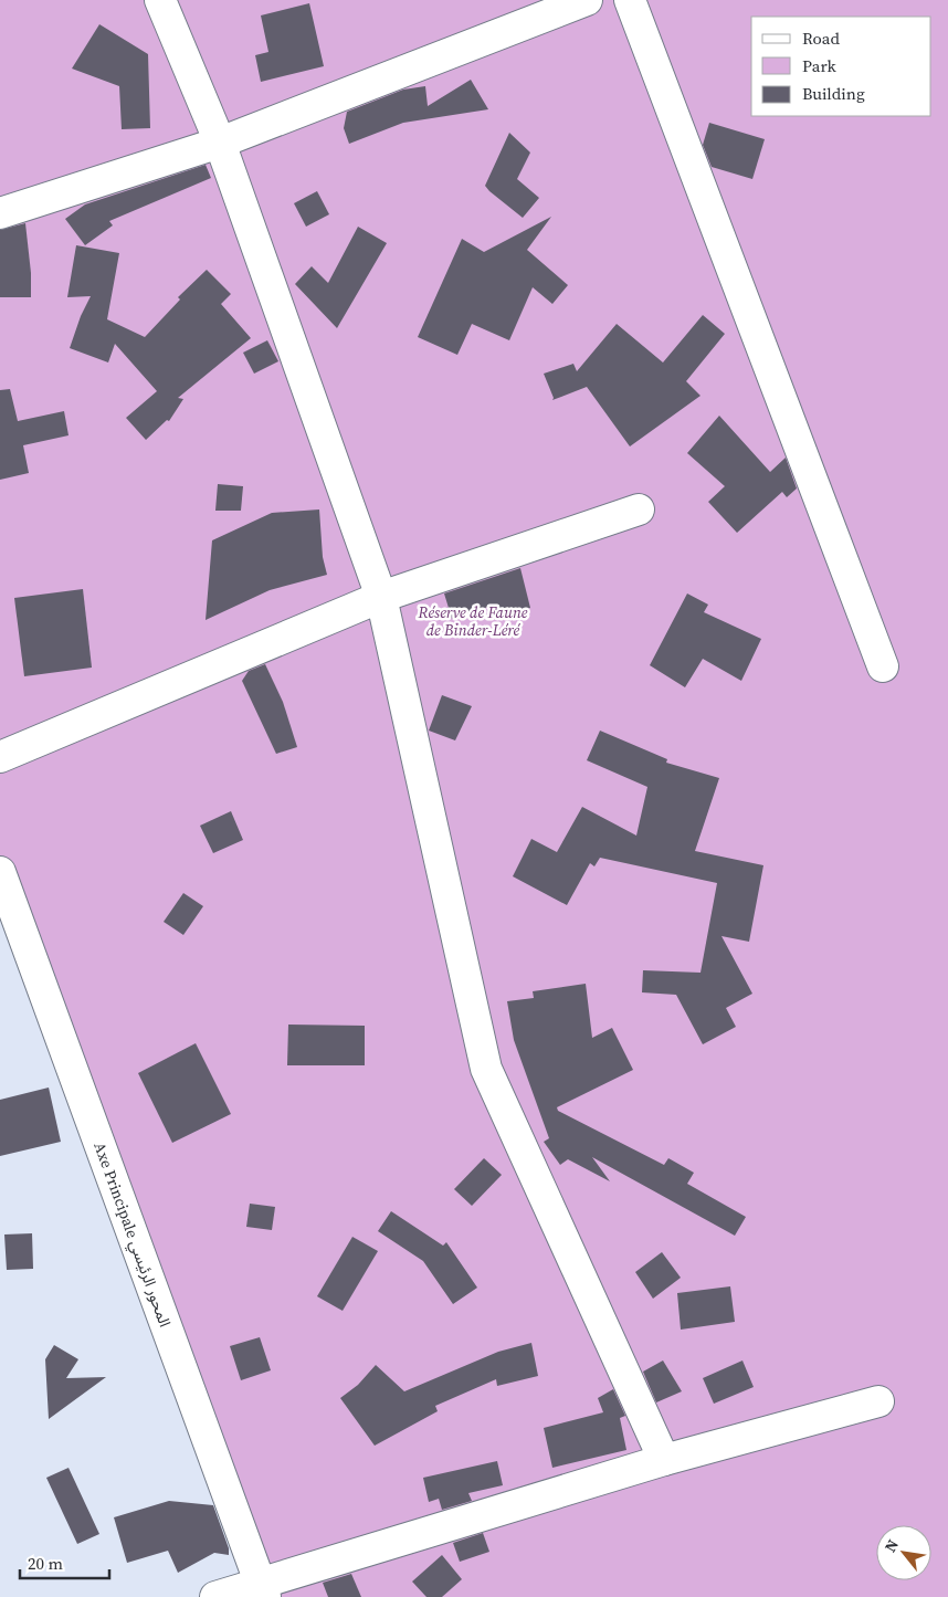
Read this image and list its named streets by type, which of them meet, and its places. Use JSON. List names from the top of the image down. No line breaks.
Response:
{"streets":{"street":["Axe Principale المحور الرئيسي"]},"parks":["Réserve de Faune de Binder-Léré"],"legend":["Road","Park","Building"],"scale_bar":"20 m","north":"top left"}
